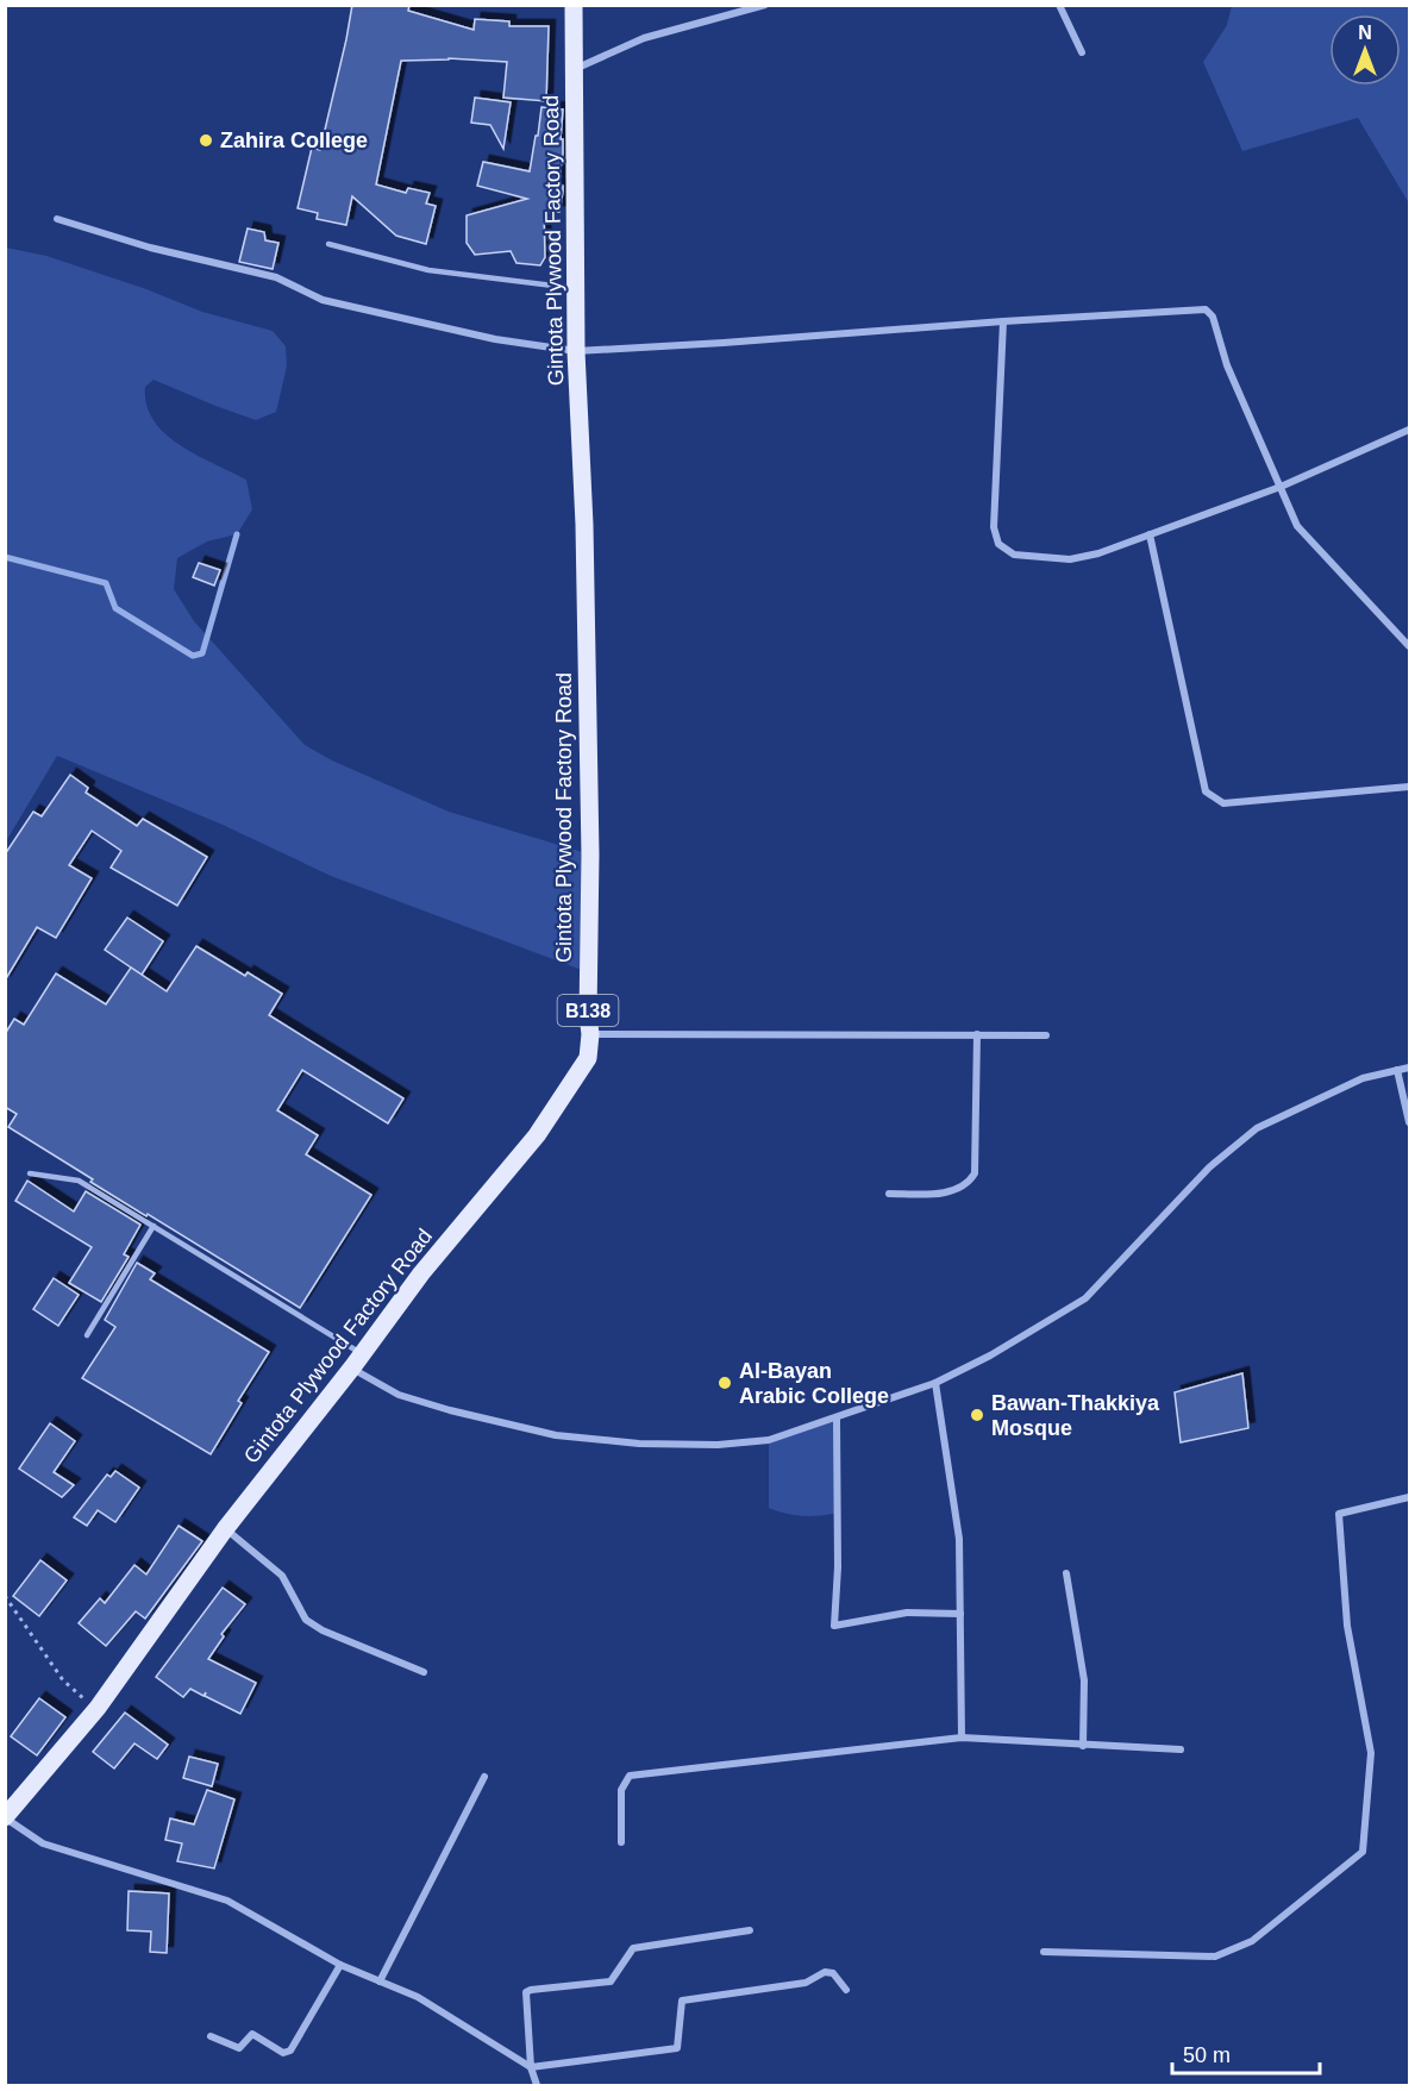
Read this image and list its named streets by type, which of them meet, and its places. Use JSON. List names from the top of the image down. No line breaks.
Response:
{"streets":{"main road":["Gintota Plywood Factory Road","B138"]},"places":["Zahira College","Al-Bayan Arabic College","Bawan-Thakkiya Mosque"],"scale_bar":"50 m","north":"top"}
